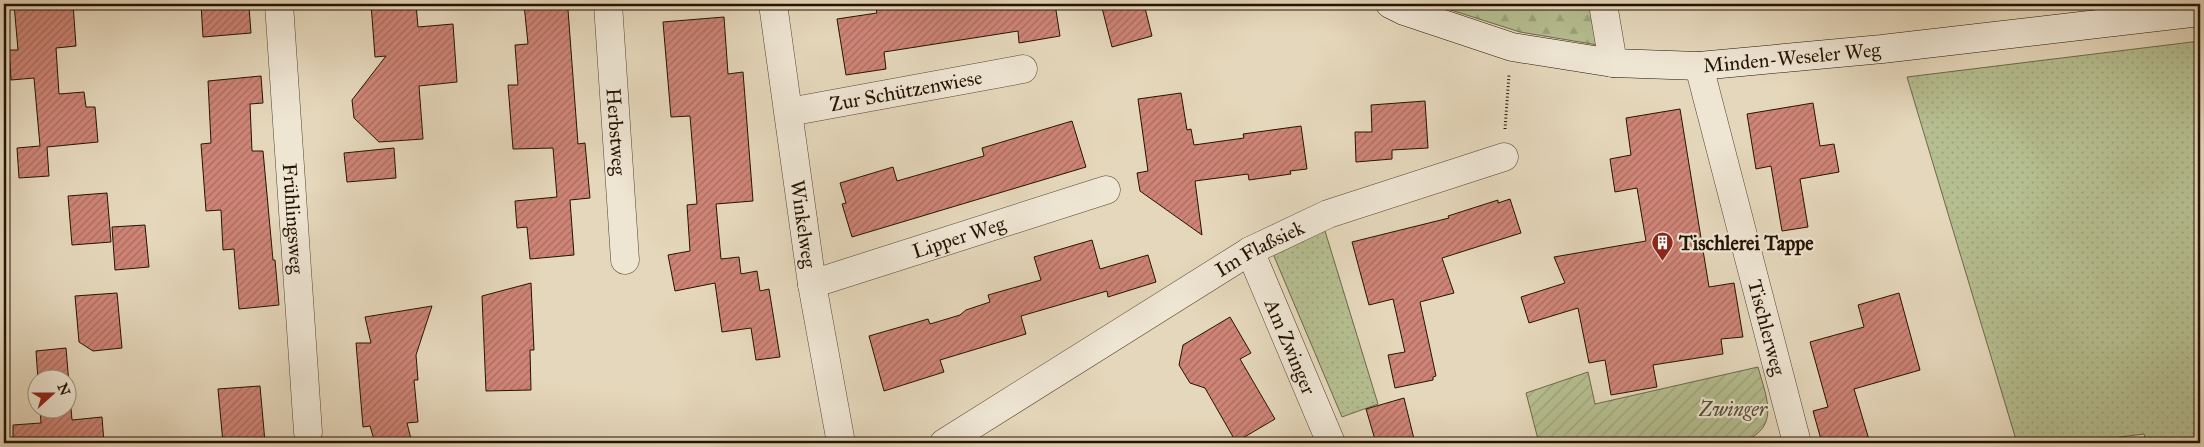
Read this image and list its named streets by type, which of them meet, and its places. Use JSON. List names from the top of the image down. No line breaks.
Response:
{"streets":{"street":["Minden-Weseler Weg","Zur Schützenwiese","Herbstweg","Frühlingsweg","Winkelweg","Lipper Weg","Im Flaßsiek","Tischlerweg","Am Zwinger"]},"crossings":[["Minden-Weseler Weg","Tischlerweg"],["Zur Schützenwiese","Winkelweg"],["Winkelweg","Lipper Weg"],["Im Flaßsiek","Am Zwinger"]],"parks":["Zwinger"],"places":{"building":["Tischlerei Tappe"]},"north":"right"}
